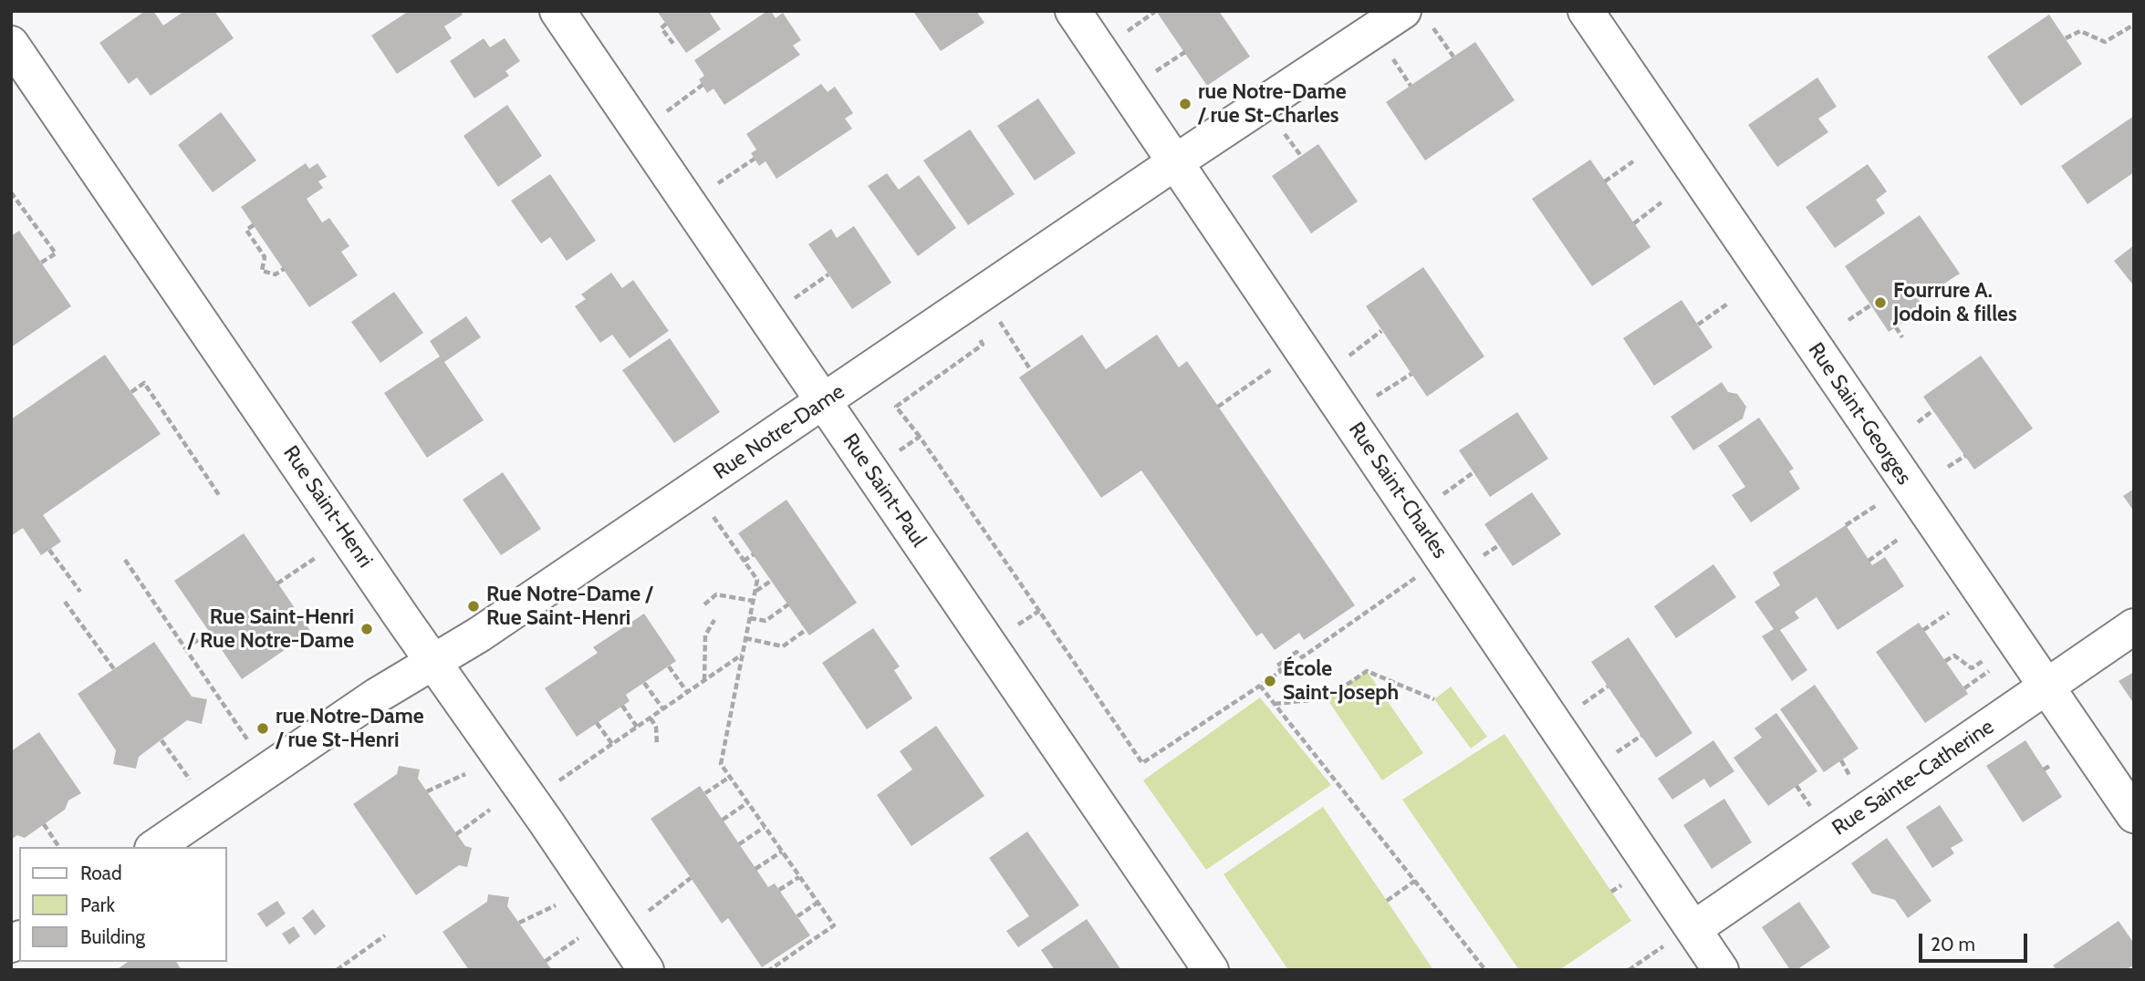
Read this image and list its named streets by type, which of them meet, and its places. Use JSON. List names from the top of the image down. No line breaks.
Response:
{"streets":{"street":["Rue Saint-Georges","Rue Notre-Dame","Rue Saint-Paul","Rue Saint-Charles","Rue Saint-Henri","Rue Sainte-Catherine"]},"crossings":[["Rue Saint-Georges","Rue Sainte-Catherine"],["Rue Notre-Dame","Rue Saint-Paul"],["Rue Notre-Dame","Rue Saint-Charles"],["Rue Notre-Dame","Rue Saint-Henri"],["Rue Saint-Charles","Rue Sainte-Catherine"]],"places":["rue Notre-Dame / rue St-Charles","Fourrure A. Jodoin & filles","Rue Notre-Dame / Rue Saint-Henri","Rue Saint-Henri / Rue Notre-Dame","École Saint-Joseph","rue Notre-Dame / rue St-Henri"],"legend":["Road","Park","Building"],"scale_bar":"20 m"}
